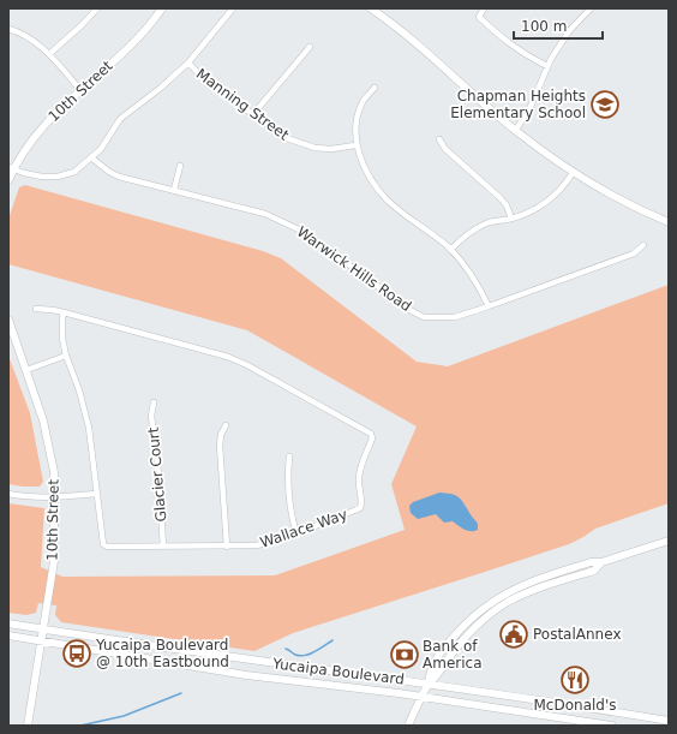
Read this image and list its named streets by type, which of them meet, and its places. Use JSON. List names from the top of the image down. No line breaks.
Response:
{"streets":{"main road":["10th Street","Yucaipa Boulevard"],"street":["Manning Street","Warwick Hills Road","Glacier Court","Wallace Way"]},"crossings":[["10th Street","Yucaipa Boulevard"],["Glacier Court","Wallace Way"]],"places":{"school or university":["Chapman Heights Elementary School"],"public building":["PostalAnnex"],"bus stop":["Yucaipa Boulevard @ 10th Eastbound"],"bank":["Bank of America"],"restaurant":["McDonald's"]},"scale_bar":"100 m"}
